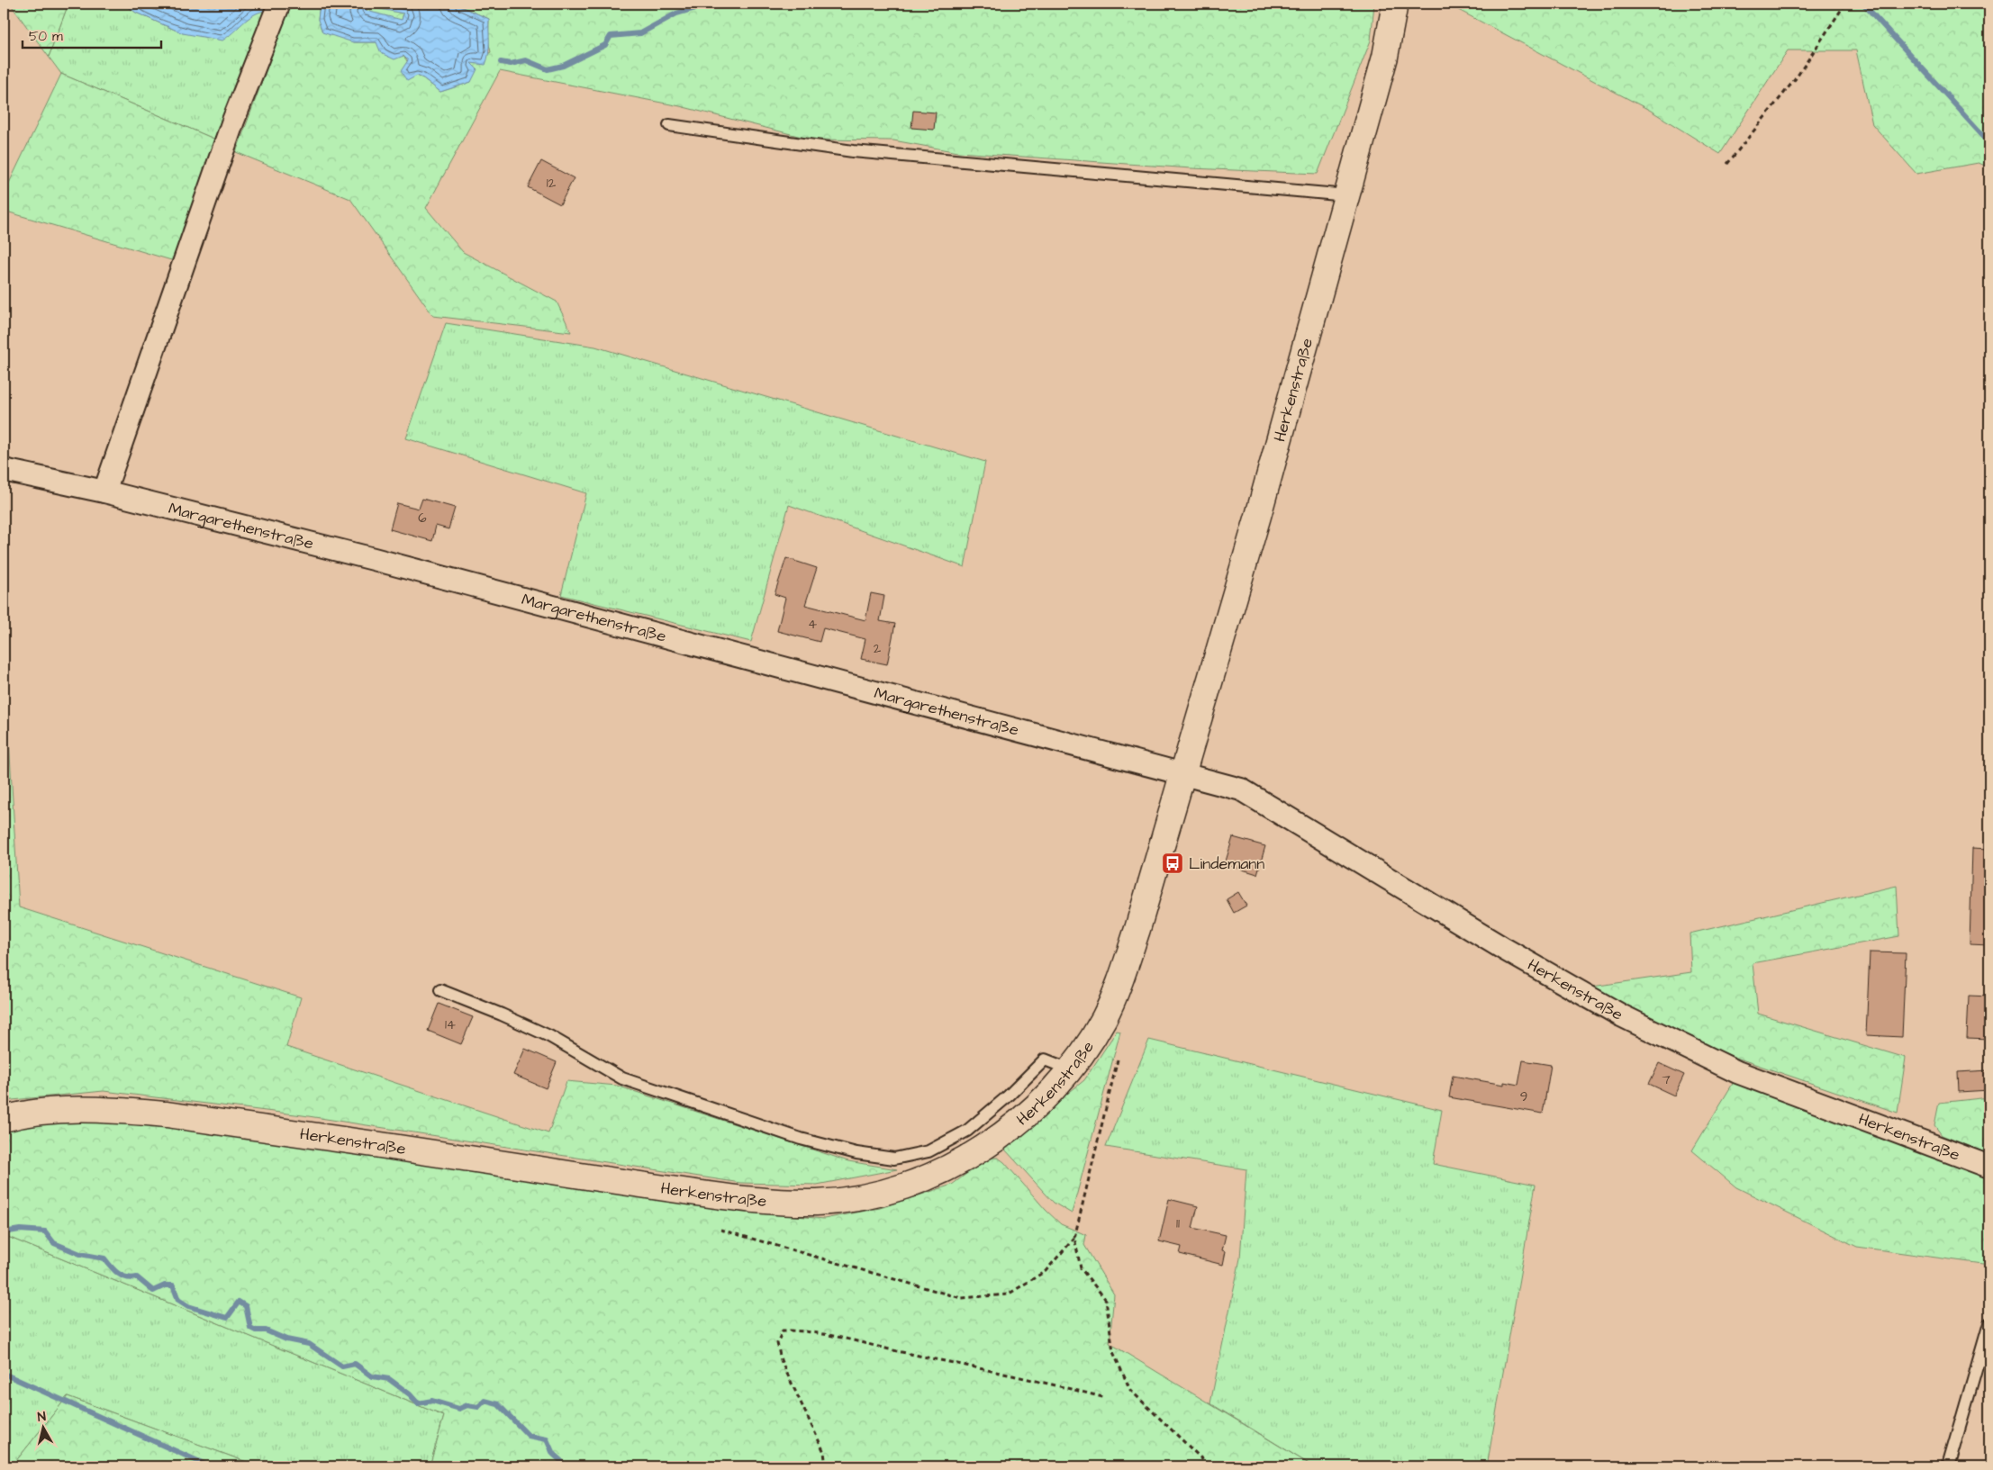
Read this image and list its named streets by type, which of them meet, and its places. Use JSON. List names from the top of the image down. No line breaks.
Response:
{"streets":{"main road":["Herkenstraße"],"street":["Margarethenstraße"]},"crossings":[["Herkenstraße","Margarethenstraße"]],"places":{"bus stop":["Lindemann"]},"house_numbers":["12","6","4","2","14","7","9","11"],"scale_bar":"50 m","north":"top"}
